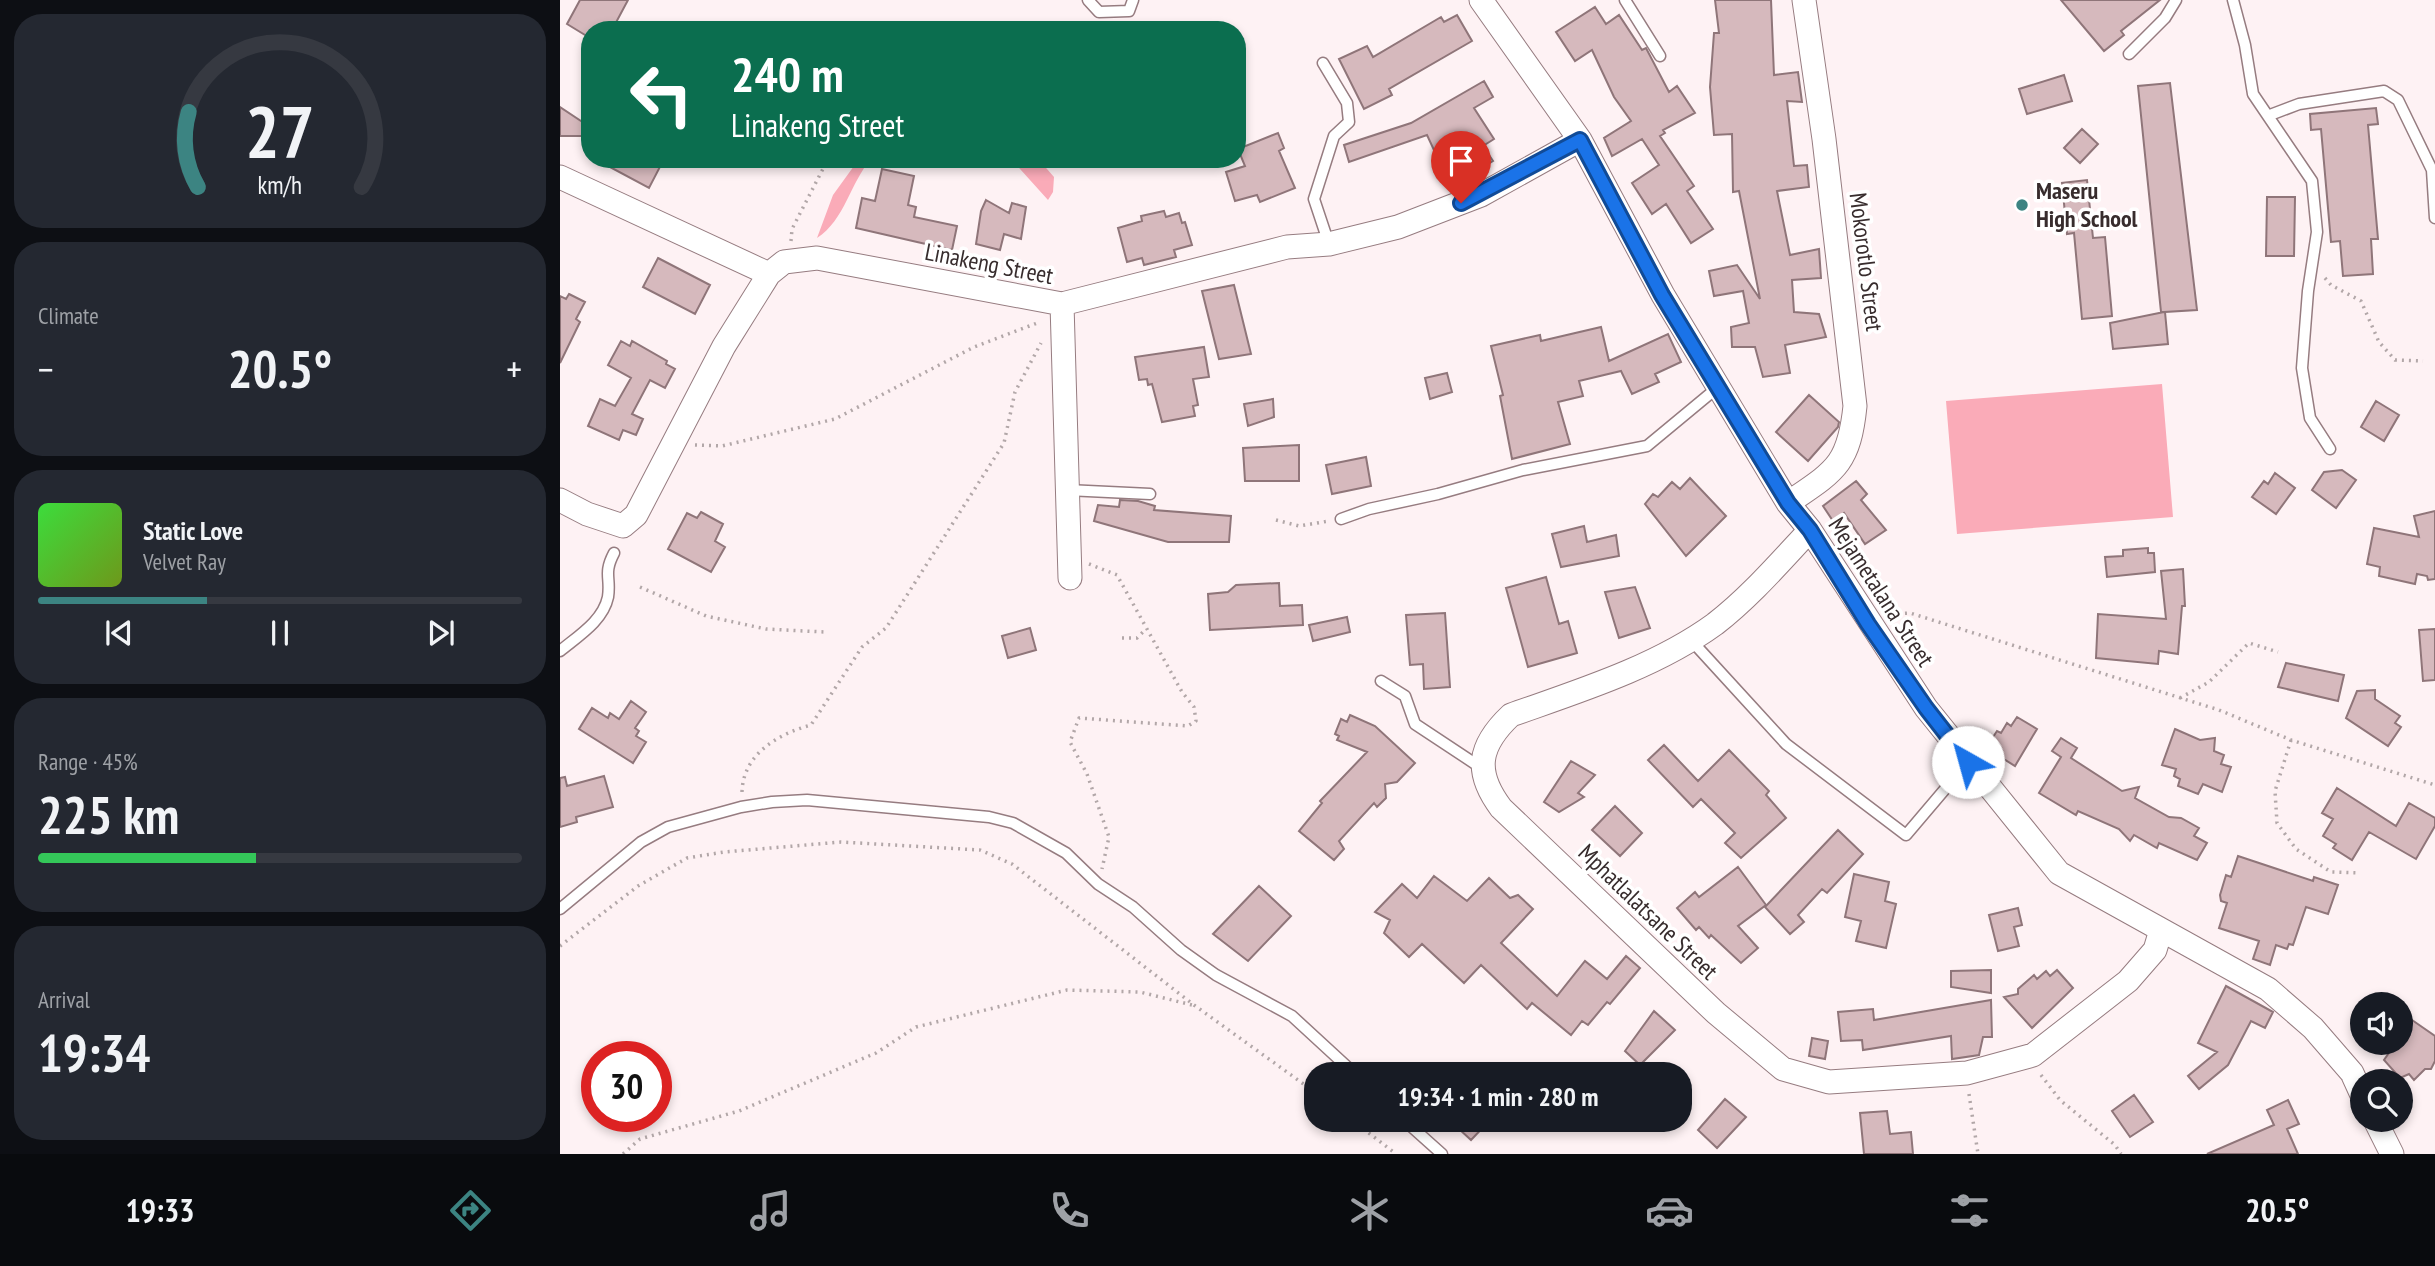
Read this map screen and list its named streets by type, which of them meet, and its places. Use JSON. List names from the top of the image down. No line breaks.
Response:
{"streets":{"street":["Mokorotlo Street","Linakeng Street","Mejametalana Street","Mphatlalatsane Street"]},"crossings":[["Mokorotlo Street","Mejametalana Street"],["Linakeng Street","Mejametalana Street"],["Mejametalana Street","Mphatlalatsane Street"]],"places":["Maseru High School"],"page":{"turn":["240 m","Linakeng Street"],"tile":["Climate",["Range · 45%","225 km"],["Arrival","19:34"]],"heat":["−","20.5°","+"],"song":["Static Love","Velvet Ray"],"limit":"30","trip":"19:34 · 1 min · 280 m","tabs":["19:33","20.5°"],"gauge":["27","km/h"]}}
